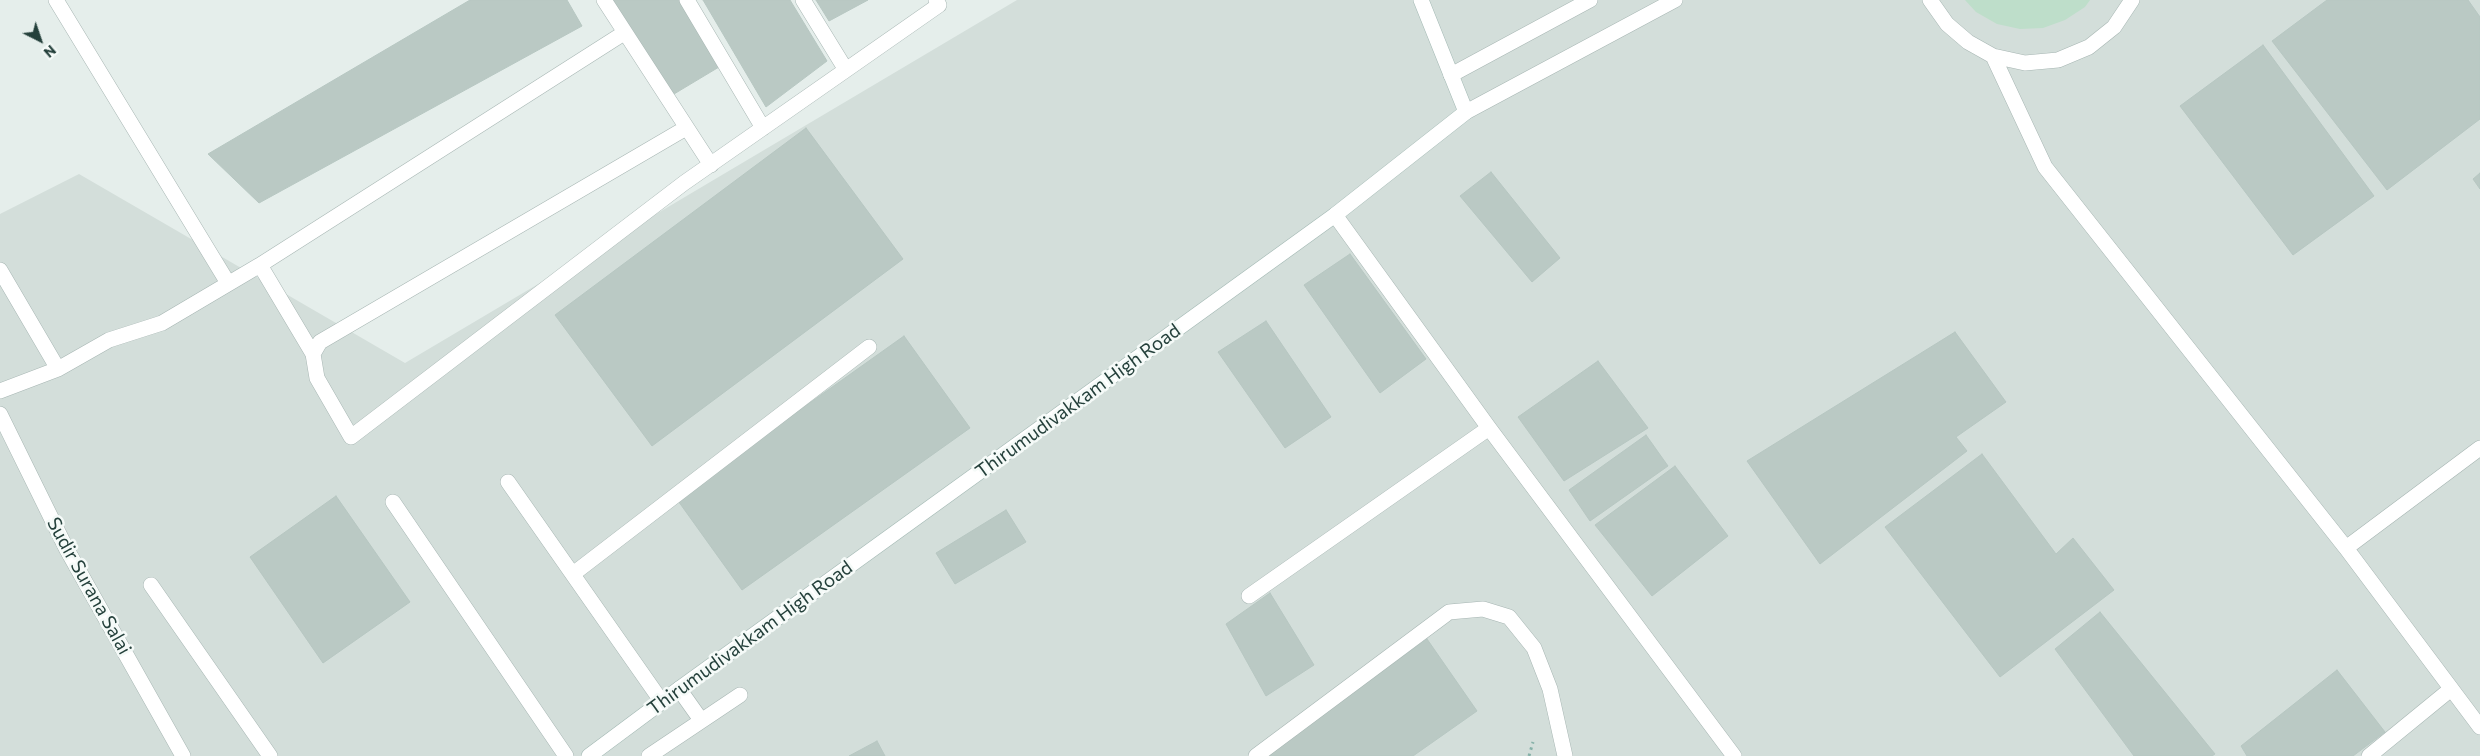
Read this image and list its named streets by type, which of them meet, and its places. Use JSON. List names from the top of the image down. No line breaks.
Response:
{"streets":{"street":["Thirumudivakkam High Road","Sudir Surana Salai"]},"north":"bottom right"}
